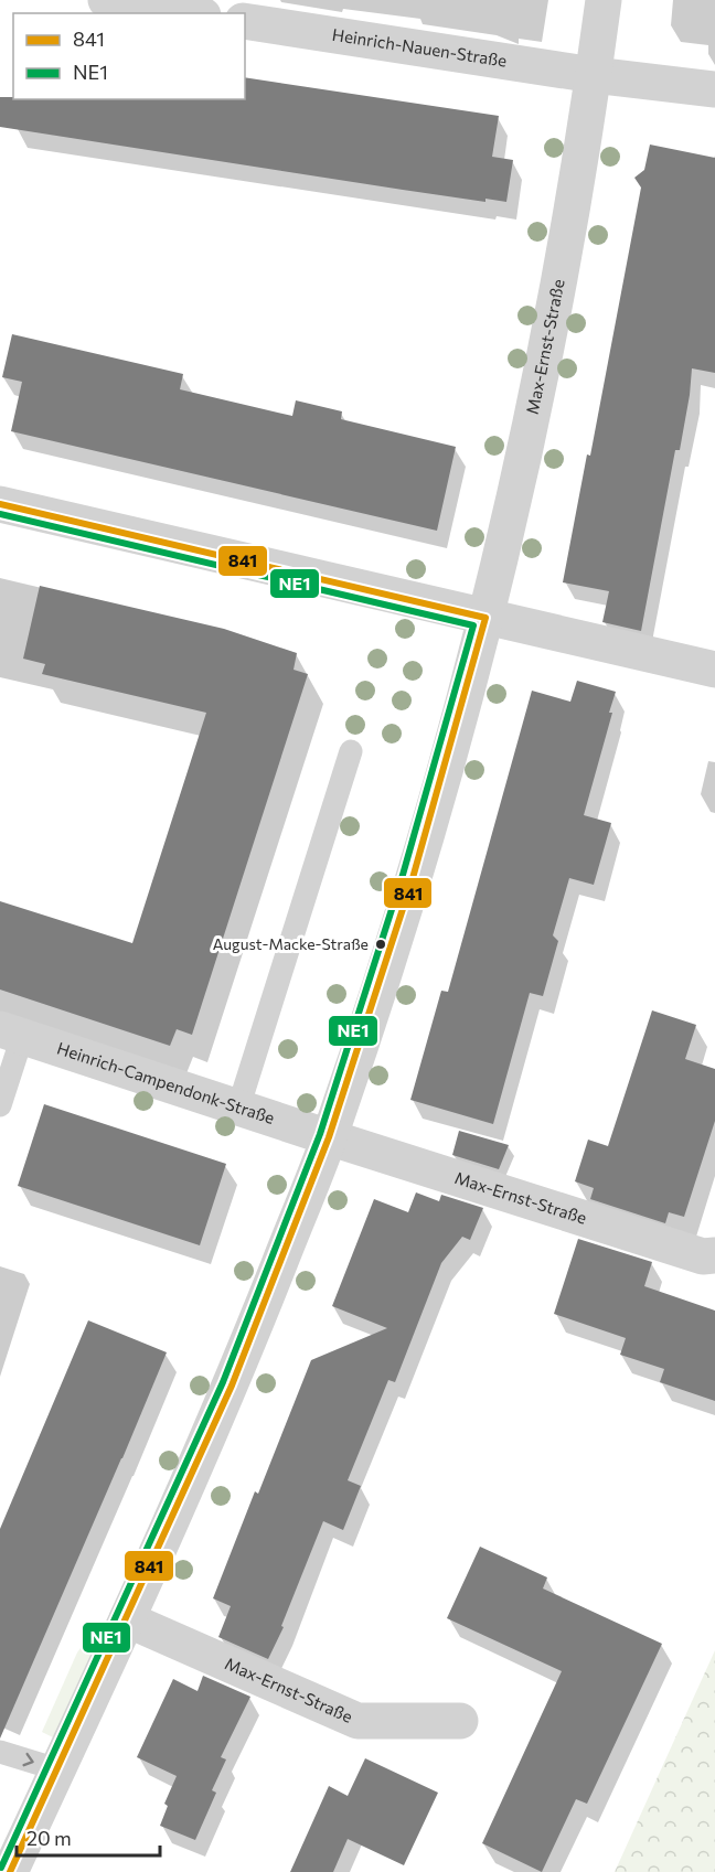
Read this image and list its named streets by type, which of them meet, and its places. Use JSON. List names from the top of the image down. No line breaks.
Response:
{"streets":{"street":["Heinrich-Nauen-Straße","Max-Ernst-Straße","Heinrich-Campendonk-Straße"]},"crossings":[["Heinrich-Nauen-Straße","Max-Ernst-Straße"],["Max-Ernst-Straße","Heinrich-Campendonk-Straße"]],"places":["August-Macke-Straße"],"lines":["transit line 841","transit line NE1"],"legend":["841","NE1"],"scale_bar":"20 m"}
